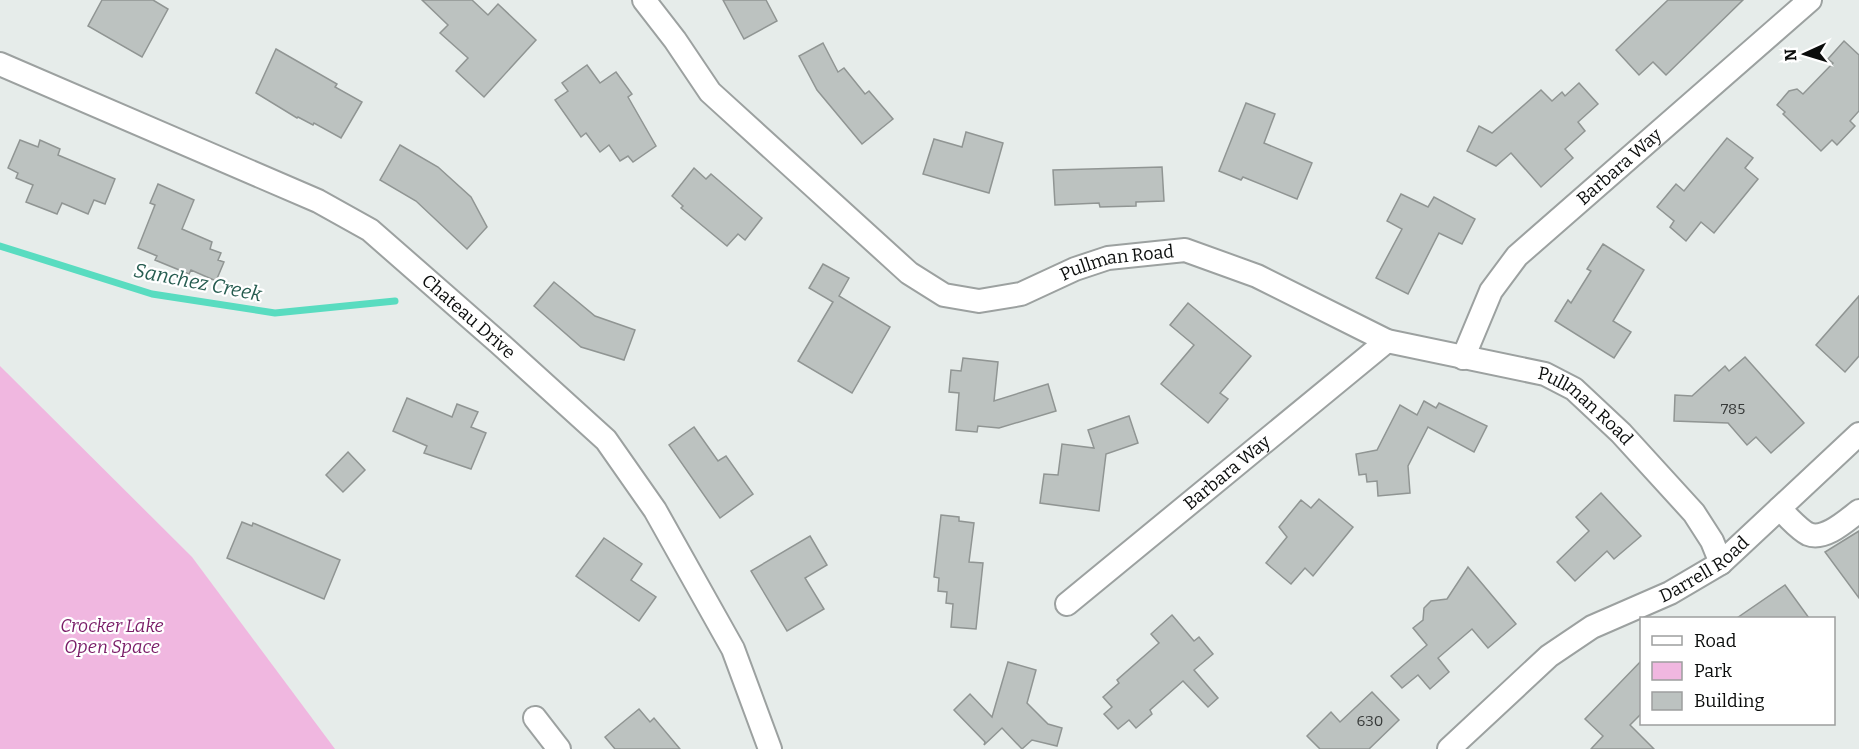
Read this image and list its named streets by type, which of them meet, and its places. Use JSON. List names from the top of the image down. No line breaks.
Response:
{"streets":{"street":["Barbara Way","Pullman Road","Chateau Drive","Darrell Road"]},"crossings":[["Barbara Way","Pullman Road"],["Pullman Road","Darrell Road"]],"water":["Sanchez Creek"],"parks":["Crocker Lake Open Space"],"house_numbers":["785","630"],"legend":["Road","Park","Building"],"north":"left"}
